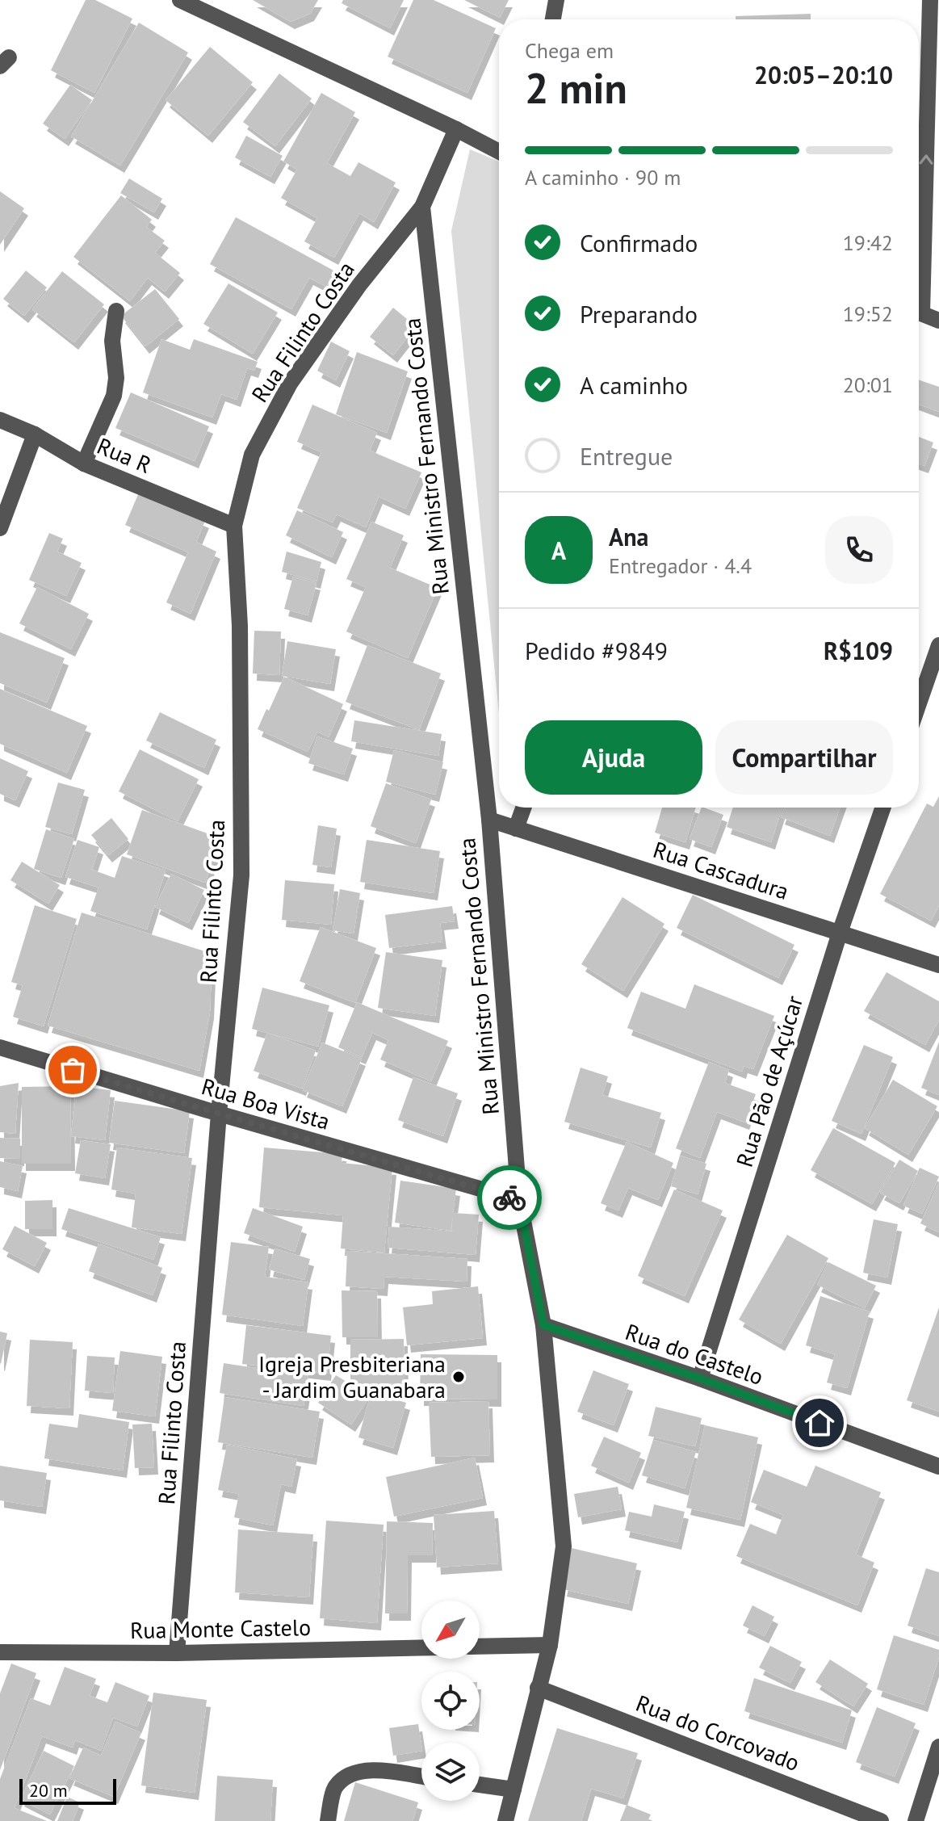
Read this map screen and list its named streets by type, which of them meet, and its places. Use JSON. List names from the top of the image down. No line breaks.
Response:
{"streets":{"street":["Rua Filinto Costa","Rua R","Rua Ministro Fernando Costa","Rua Cascadura","Rua Pão de Açúcar","Rua Boa Vista","Rua do Castelo","Rua Monte Castelo","Rua do Corcovado"]},"crossings":[["Rua Filinto Costa","Rua R"],["Rua Filinto Costa","Rua Ministro Fernando Costa"],["Rua Filinto Costa","Rua Boa Vista"],["Rua Filinto Costa","Rua Monte Castelo"],["Rua Ministro Fernando Costa","Rua Cascadura"],["Rua Ministro Fernando Costa","Rua Boa Vista"],["Rua Ministro Fernando Costa","Rua do Castelo"],["Rua Ministro Fernando Costa","Rua do Corcovado"],["Rua Cascadura","Rua Pão de Açúcar"],["Rua Pão de Açúcar","Rua do Castelo"]],"places":["Igreja Presbiteriana - Jardim Guanabara"],"scale_bar":"20 m","north":"bottom left","page":{"heading":["2 min","Chega em","20:05–20:10"],"panel":["Ana","Entregador · 4.4","Pedido #9849","R$109"],"bar":"A caminho · 90 m","list":[["Confirmado","19:42"],["Preparando","19:52"],["A caminho","20:01"],"Entregue"],"round":"A","buttons":["Ajuda","Compartilhar"],"scale":"20 m"}}
